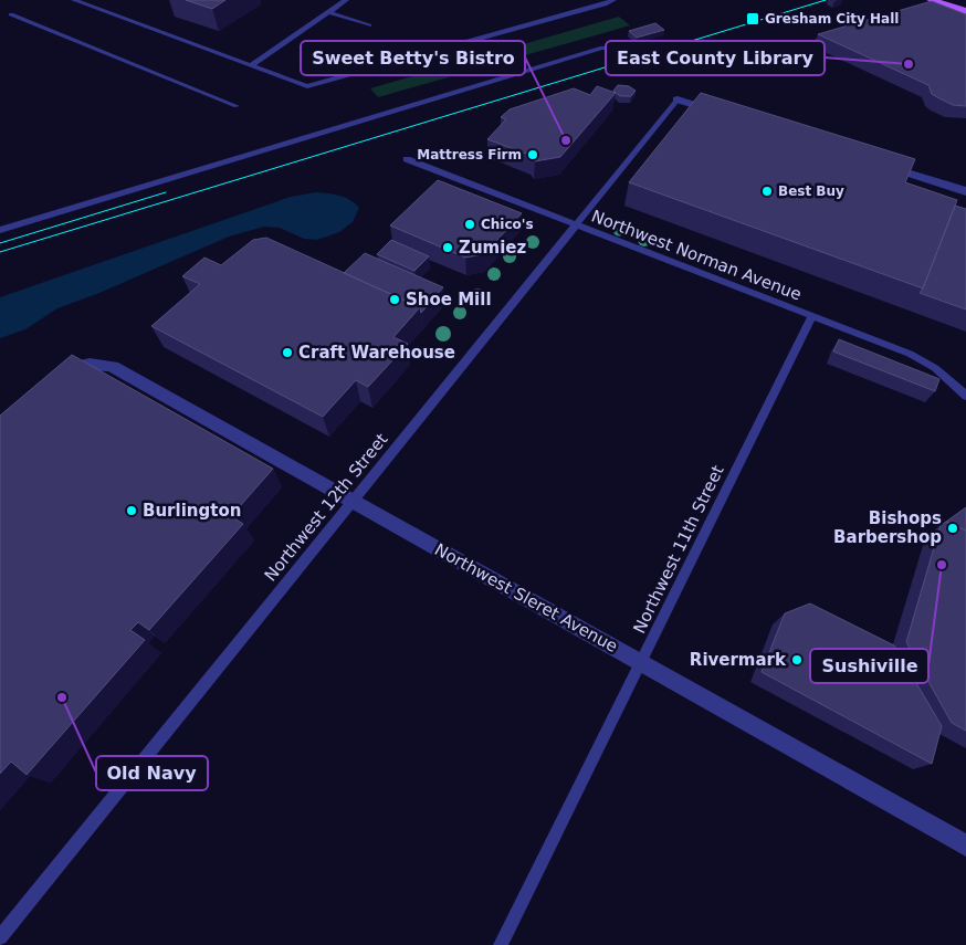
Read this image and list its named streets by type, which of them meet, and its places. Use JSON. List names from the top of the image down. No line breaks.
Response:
{"streets":{"street":["Northwest Sleret Avenue"],"lane":["Northwest Norman Avenue","Northwest 12th Street","Northwest 11th Street"]},"crossings":[["Northwest Norman Avenue","Northwest 12th Street"],["Northwest Norman Avenue","Northwest 11th Street"],["Northwest 12th Street","Northwest Sleret Avenue"],["Northwest 11th Street","Northwest Sleret Avenue"]],"places":{"transit":["Gresham City Hall"],"other":["East County Library","Sweet Betty's Bistro","Mattress Firm","Best Buy","Chico's","Zumiez","Shoe Mill","Craft Warehouse","Burlington","Bishops Barbershop","Sushiville","Rivermark","Old Navy"]}}
